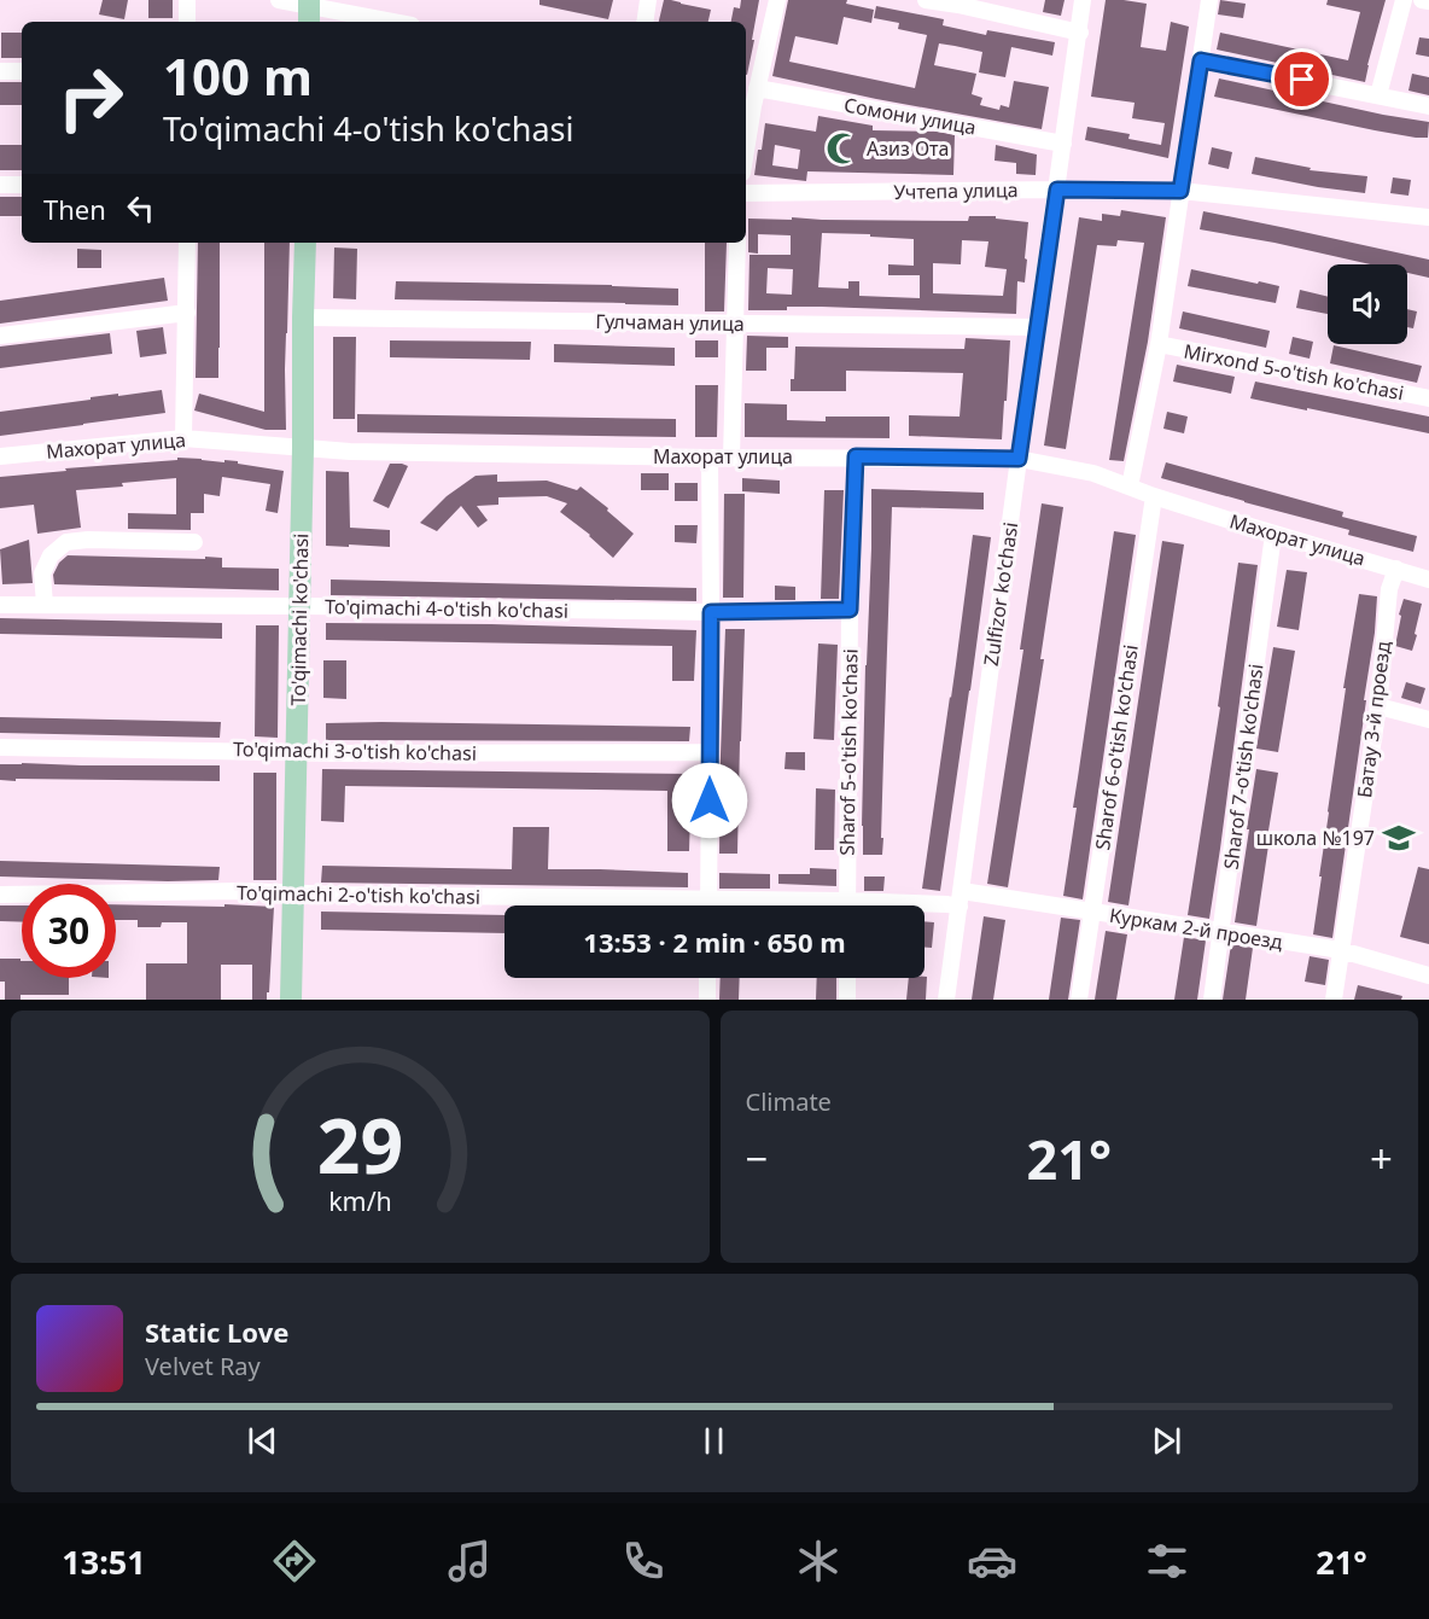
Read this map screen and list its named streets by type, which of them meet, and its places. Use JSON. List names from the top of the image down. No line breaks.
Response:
{"streets":{"main road":["To'qimachi ko'chasi"],"street":["Сомони улица","Учтепа улица","Гулчаман улица","Mirxond 5-o'tish ko'chasi","Махорат улица","Zulfizor ko'chasi","To'qimachi 4-o'tish ko'chasi","Батау 3-й проезд","Sharof 6-o'tish ko'chasi","To'qimachi 3-o'tish ko'chasi","Sharof 5-o'tish ko'chasi","Sharof 7-o'tish ko'chasi","To'qimachi 2-o'tish ko'chasi","Куркам 2-й проезд"]},"crossings":[["Сомони улица","Zulfizor ko'chasi"],["Учтепа улица","Zulfizor ko'chasi"],["Гулчаман улица","Zulfizor ko'chasi"],["Гулчаман улица","To'qimachi ko'chasi"],["Махорат улица","Zulfizor ko'chasi"],["Махорат улица","To'qimachi ko'chasi"],["Махорат улица","Батау 3-й проезд"],["Махорат улица","Sharof 6-o'tish ko'chasi"],["Махорат улица","Sharof 5-o'tish ko'chasi"],["Махорат улица","Sharof 7-o'tish ko'chasi"],["Zulfizor ko'chasi","Куркам 2-й проезд"],["To'qimachi 4-o'tish ko'chasi","To'qimachi ko'chasi"],["To'qimachi 4-o'tish ko'chasi","Sharof 5-o'tish ko'chasi"],["To'qimachi ko'chasi","To'qimachi 3-o'tish ko'chasi"],["To'qimachi ko'chasi","To'qimachi 2-o'tish ko'chasi"],["Батау 3-й проезд","Куркам 2-й проезд"],["Sharof 6-o'tish ko'chasi","Куркам 2-й проезд"],["Sharof 5-o'tish ko'chasi","To'qimachi 2-o'tish ko'chasi"],["Sharof 5-o'tish ko'chasi","Куркам 2-й проезд"],["Sharof 7-o'tish ko'chasi","Куркам 2-й проезд"],["To'qimachi 2-o'tish ko'chasi","Куркам 2-й проезд"]],"places":{"mosque":["Азиз Ота"],"school or university":["школа №197"]},"page":{"turn":["100 m","To'qimachi 4-o'tish ko'chasi"],"then":"Then","limit":"30","trip":"13:53 · 2 min · 650 m","tile":"Climate","heat":["−","21°","+"],"song":["Static Love","Velvet Ray"],"tabs":["13:51","21°"],"gauge":["29","km/h"]}}
